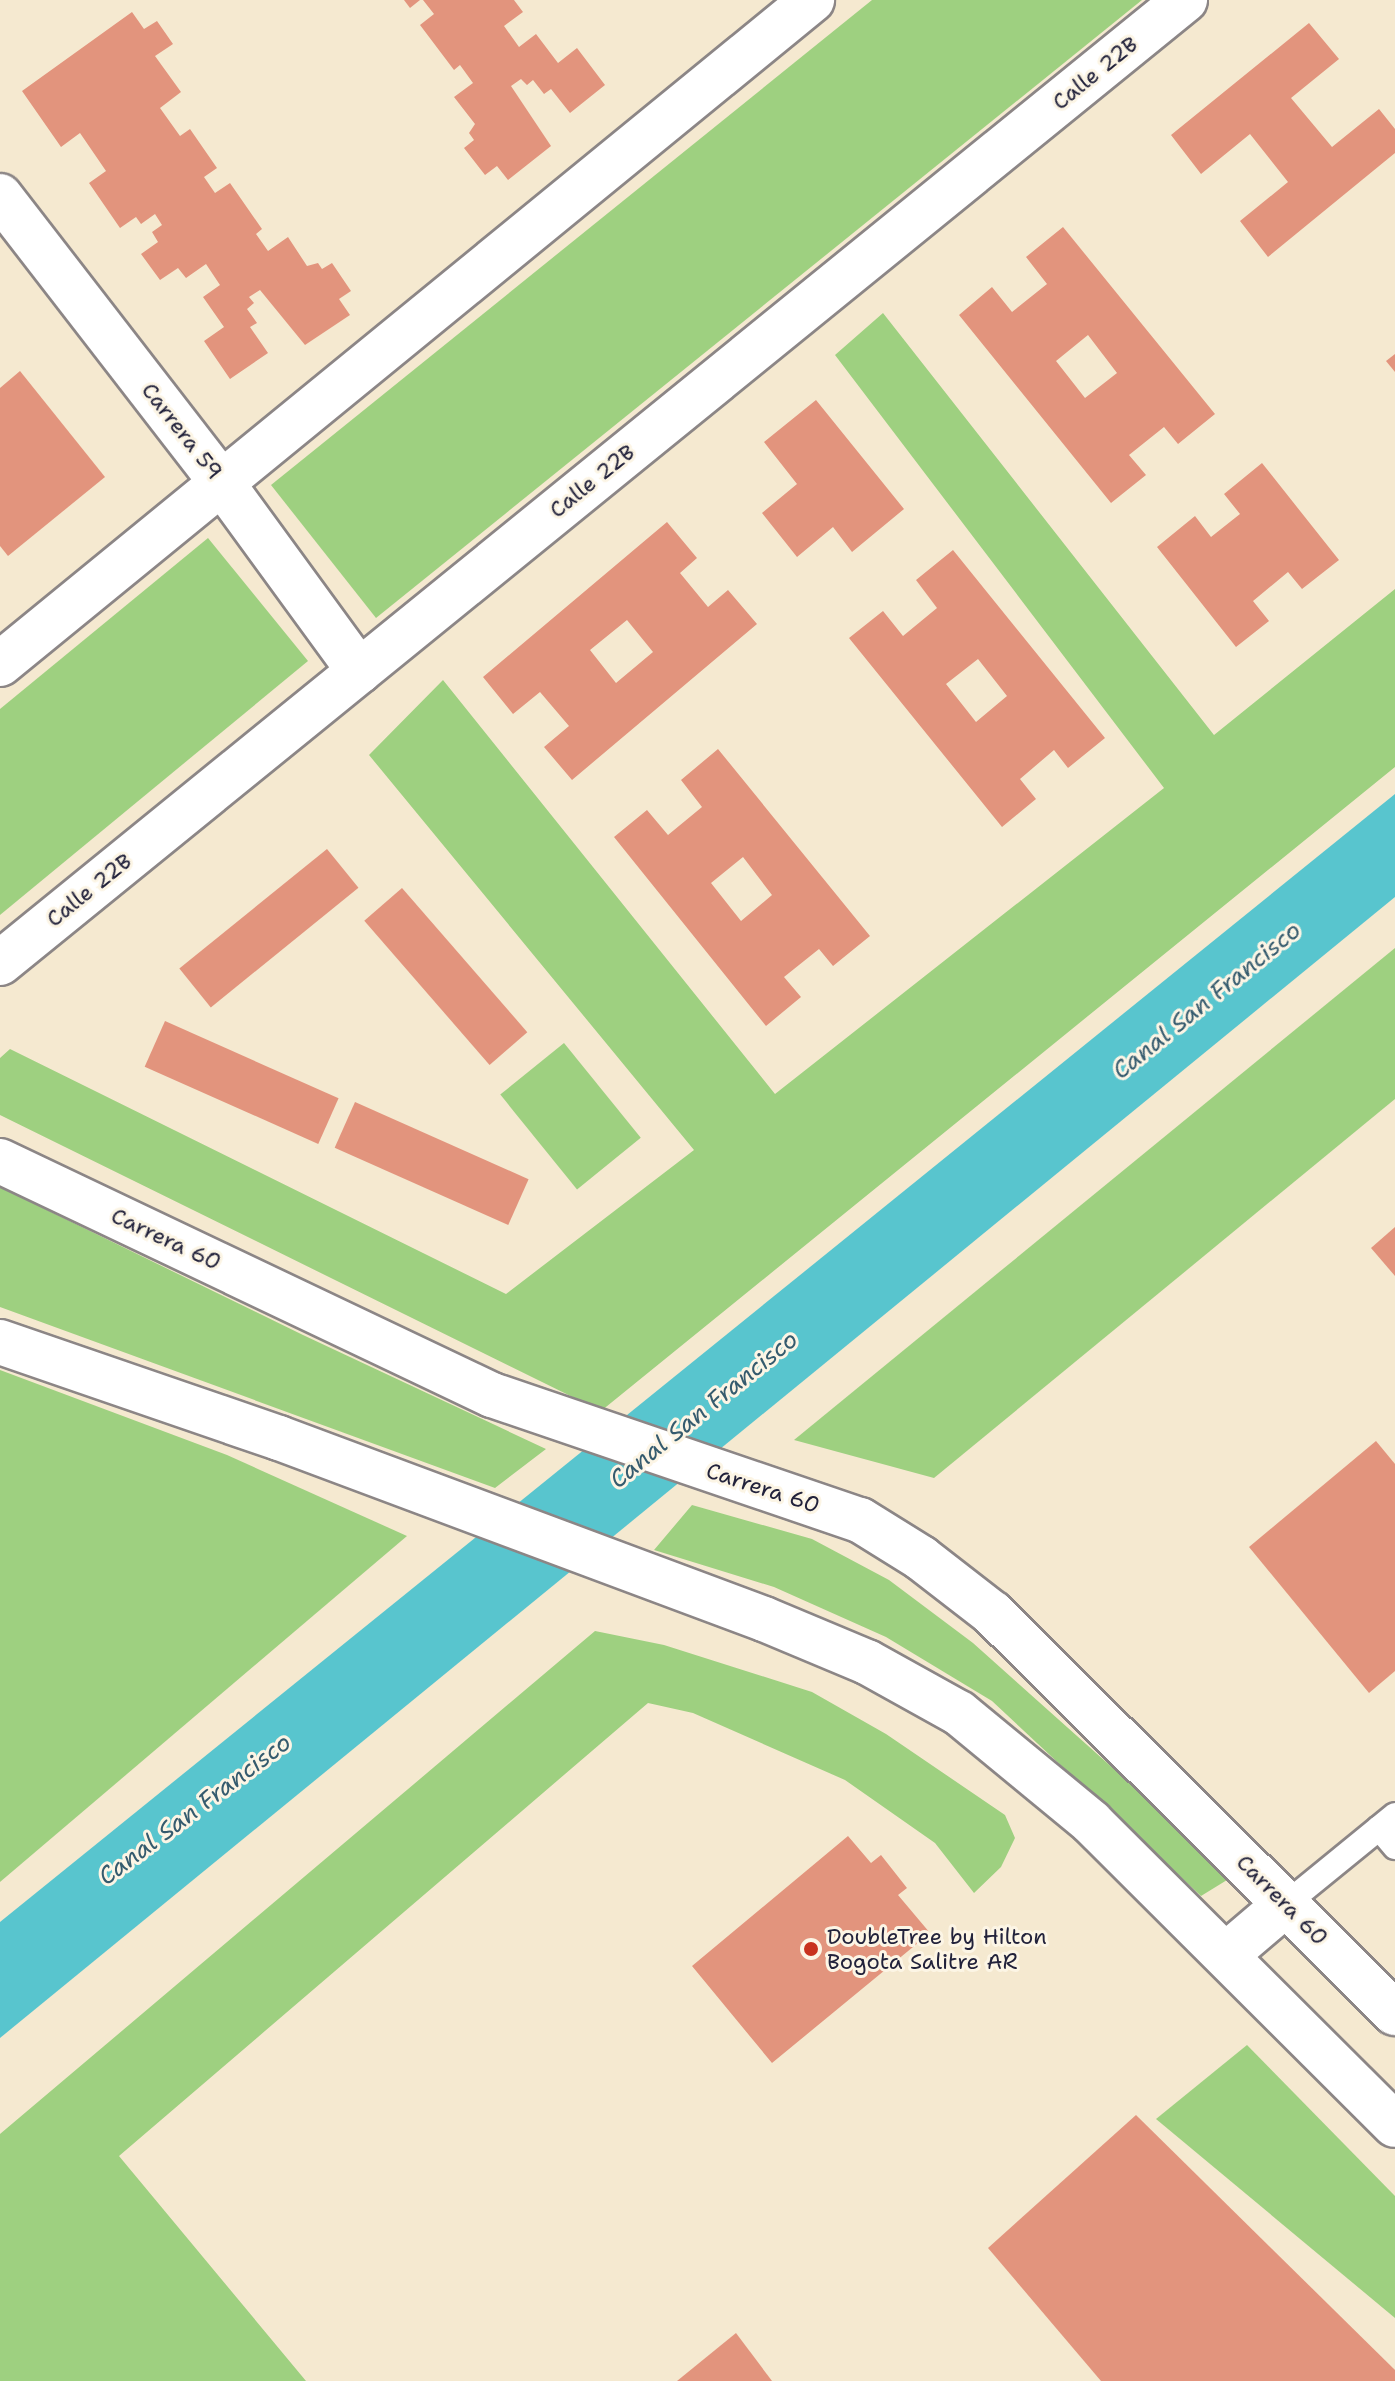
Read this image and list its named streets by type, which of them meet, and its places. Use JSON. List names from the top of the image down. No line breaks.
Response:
{"streets":{"street":["Calle 22B","Carrera 59","Carrera 60"]},"crossings":[["Calle 22B","Carrera 59"]],"water":["Canal San Francisco"],"places":["DoubleTree by Hilton Bogota Salitre AR"]}
